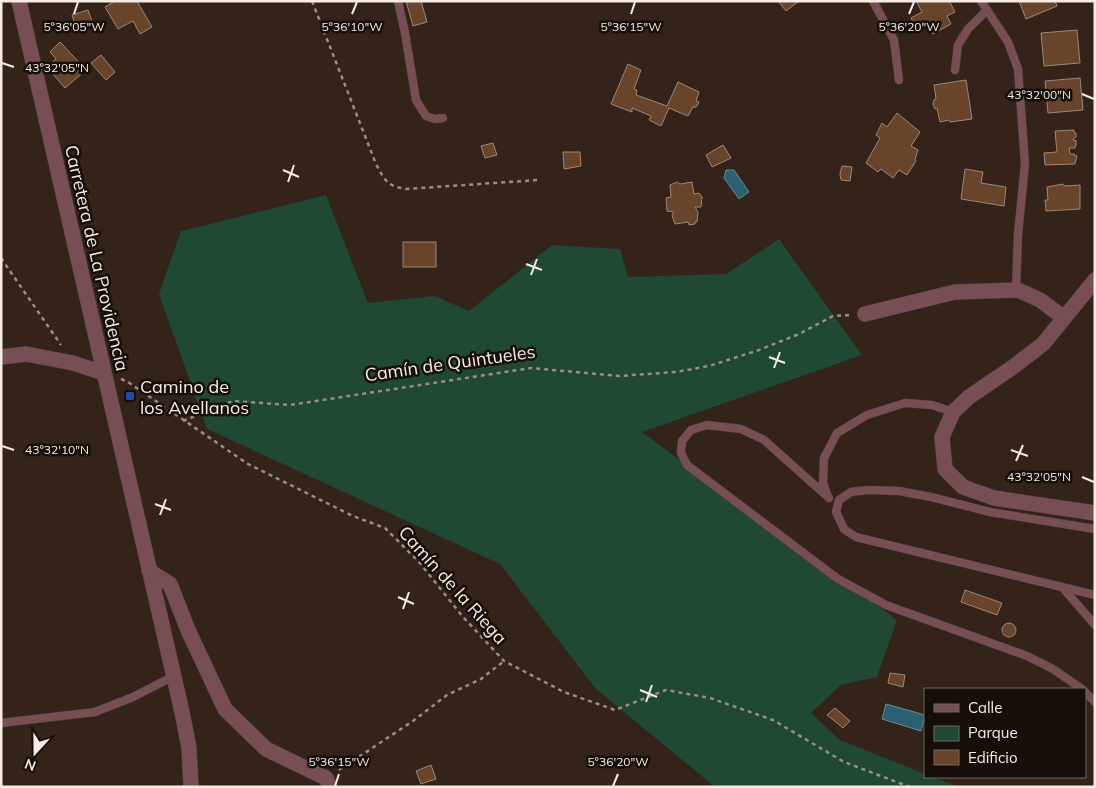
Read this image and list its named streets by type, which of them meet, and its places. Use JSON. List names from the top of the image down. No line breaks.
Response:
{"streets":{"street":["Carretera de La Providencia"],"path":["Camín de Quintueles","Camín de la Riega"]},"crossings":[["Carretera de La Providencia","Camín de la Riega"],["Camín de Quintueles","Camín de la Riega"]],"places":{"transit":["Camino de los Avellanos"]},"legend":["Calle","Parque","Edificio"],"north":"bottom","coordinates":["5°36'05\"W","5°36'10\"W","5°36'15\"W","5°36'20\"W","43°32'05\"N","43°32'00\"N","43°32'10\"N"]}
